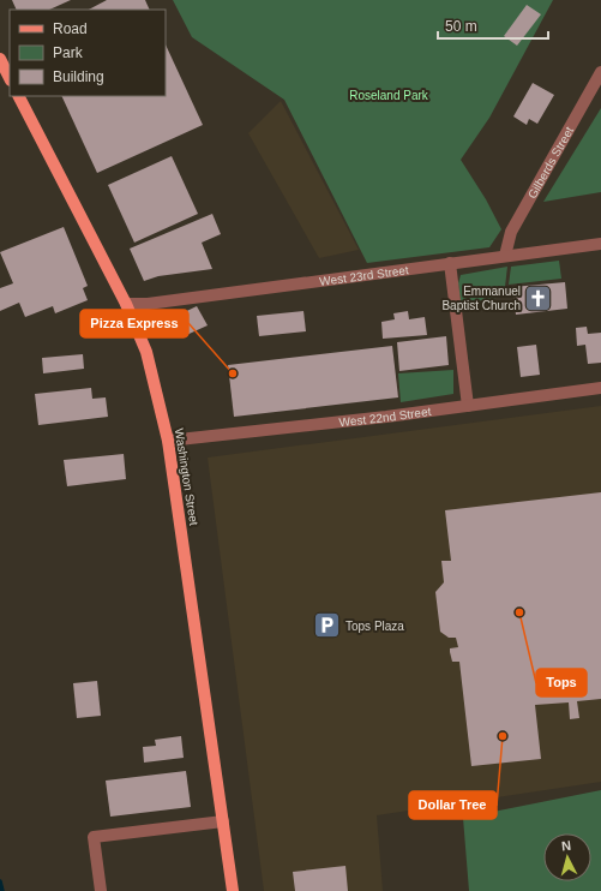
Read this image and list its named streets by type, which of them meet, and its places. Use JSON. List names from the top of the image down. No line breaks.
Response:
{"streets":{"main road":["Washington Street"],"street":["Gilberds Street","West 23rd Street","West 22nd Street"]},"crossings":[["Gilberds Street","West 23rd Street"],["West 23rd Street","Washington Street"],["West 22nd Street","Washington Street"]],"parks":["Roseland Park"],"places":{"church":["Emmanuel Baptist Church"],"other":["Pizza Express","Tops","Dollar Tree"],"parking":["Tops Plaza"]},"legend":["Road","Park","Building"],"scale_bar":"50 m","north":"top"}
